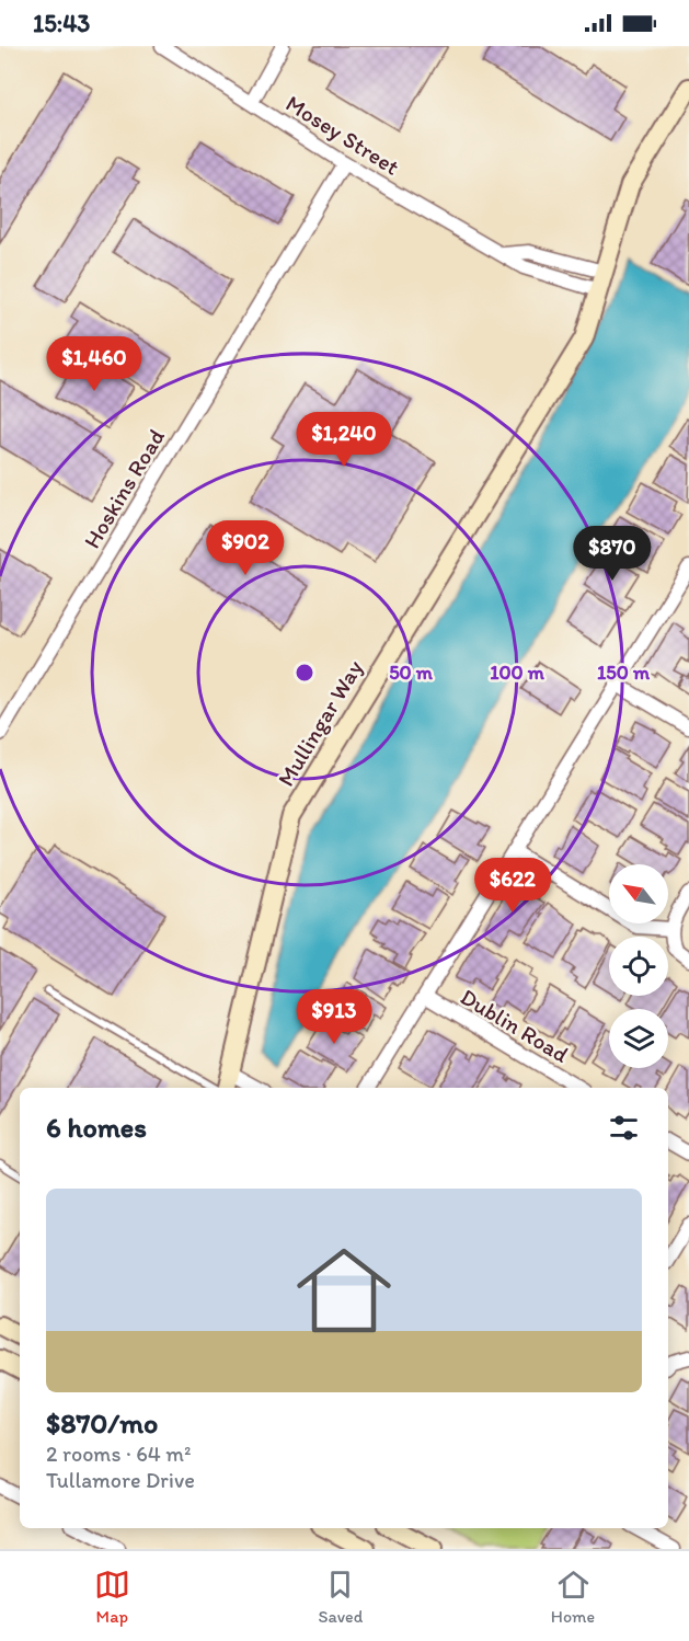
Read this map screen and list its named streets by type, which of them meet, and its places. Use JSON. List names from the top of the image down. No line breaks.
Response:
{"streets":{"street":["Mosey Street","Hoskins Road","Mullingar Way","Dublin Road"]},"crossings":[["Mosey Street","Hoskins Road"],["Mosey Street","Mullingar Way"]],"north":"top left","page":{"status":"15:43","price":["$1,460","$1,240","$902","$870","$622","$913"],"heading":"6 homes","list":[{"name":"$870/mo","note":"2 rooms · 64 m² · Tullamore Drive"}],"tabs":["Map","Saved","Home"]},"rings":["50 m","100 m","150 m"]}
